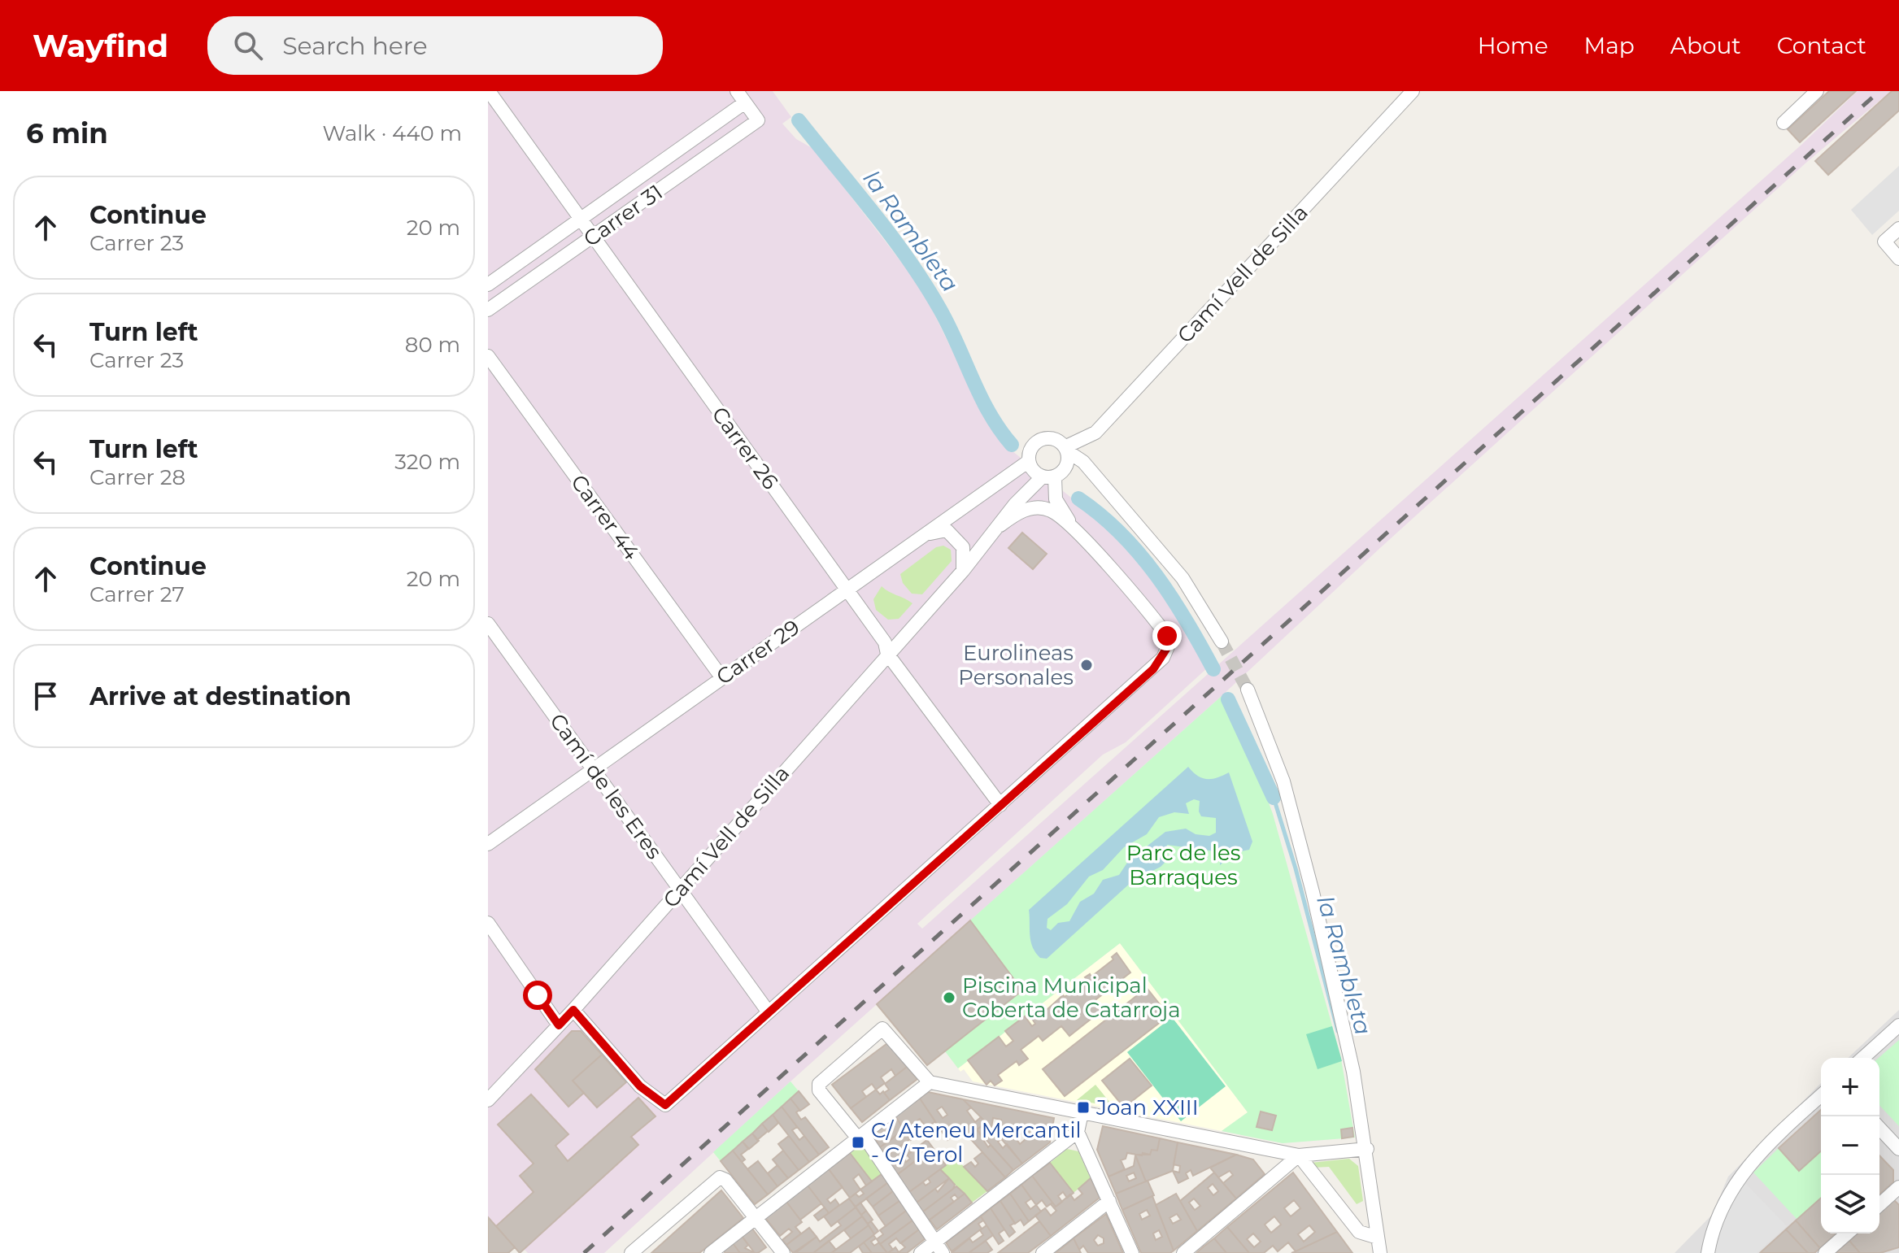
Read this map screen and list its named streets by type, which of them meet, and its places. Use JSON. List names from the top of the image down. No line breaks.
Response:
{"streets":{"street":["Carrer 31","Camí Vell de Silla","Carrer 26","Carrer 44","Carrer 29","Camí de les Eres"]},"crossings":[["Carrer 31","Carrer 26"],["Camí Vell de Silla","Carrer 26"],["Camí Vell de Silla","Carrer 29"],["Camí Vell de Silla","Camí de les Eres"],["Carrer 26","Carrer 29"],["Carrer 44","Carrer 29"],["Carrer 29","Camí de les Eres"]],"water":["la Rambleta"],"parks":["Parc de les Barraques"],"places":{"other":["Eurolineas Personales","Piscina Municipal Coberta de Catarroja"],"transit":["Joan XXIII","C/ Ateneu Mercantil - C/ Terol"]},"page":{"header":"Wayfind","search":"Search here","nav":["Home","Map","About","Contact"],"heading":["6 min","Walk · 440 m"],"list":[["Continue","Carrer 23","20 m"],["Turn left","Carrer 23","80 m"],["Turn left","Carrer 28","320 m"],["Continue","Carrer 27","20 m"],"Arrive at destination"],"map_buttons":["+","−"]}}
